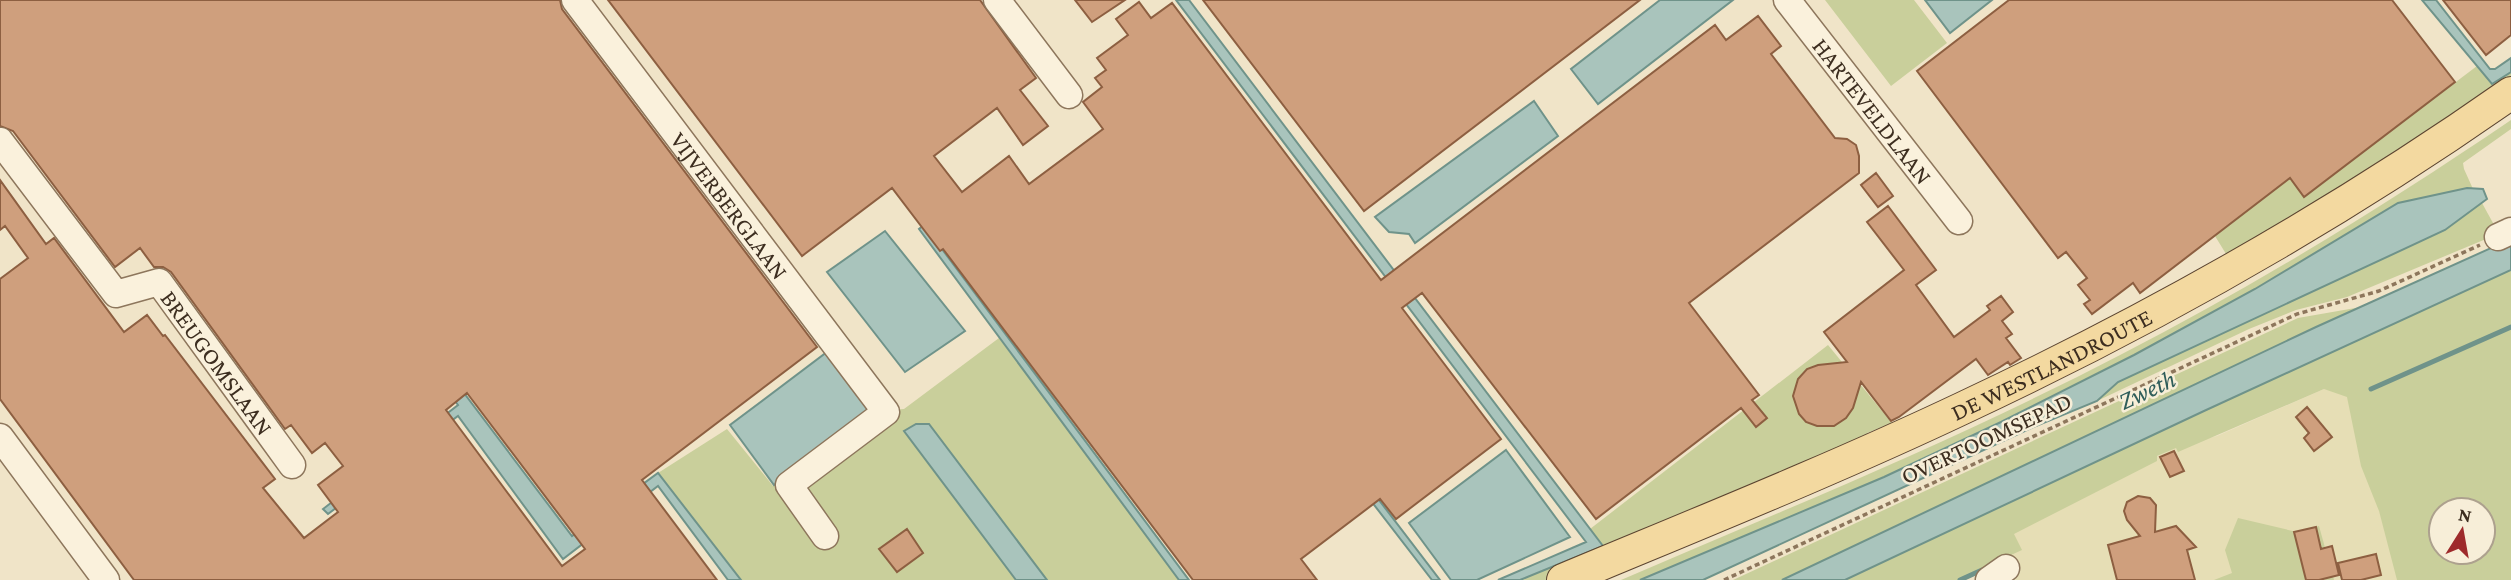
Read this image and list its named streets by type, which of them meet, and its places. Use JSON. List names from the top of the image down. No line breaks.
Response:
{"streets":{"main road":["DE WESTLANDROUTE"],"street":["HARTEVELDLAAN","VIJVERBERGLAAN","BREUGOMSLAAN"],"path":["OVERTOOMSEPAD"]},"water":["Zweth"],"north":"top"}
